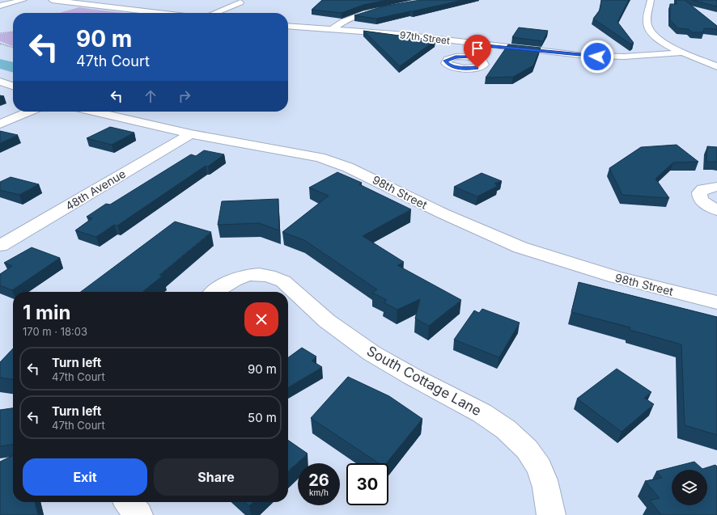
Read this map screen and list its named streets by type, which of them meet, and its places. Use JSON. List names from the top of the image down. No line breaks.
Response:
{"streets":{"street":["97th Street","48th Avenue","98th Street","South Cottage Lane"]},"crossings":[["48th Avenue","98th Street"]],"page":{"turn":["90 m","47th Court"],"heading":["1 min","170 m · 18:03"],"list":[{"name":"Turn left","note":"47th Court","value":"90 m"},{"name":"Turn left","note":"47th Court","value":"50 m"}],"buttons":["Exit","Share"],"speed":"26 km/h","limit":"30"}}
